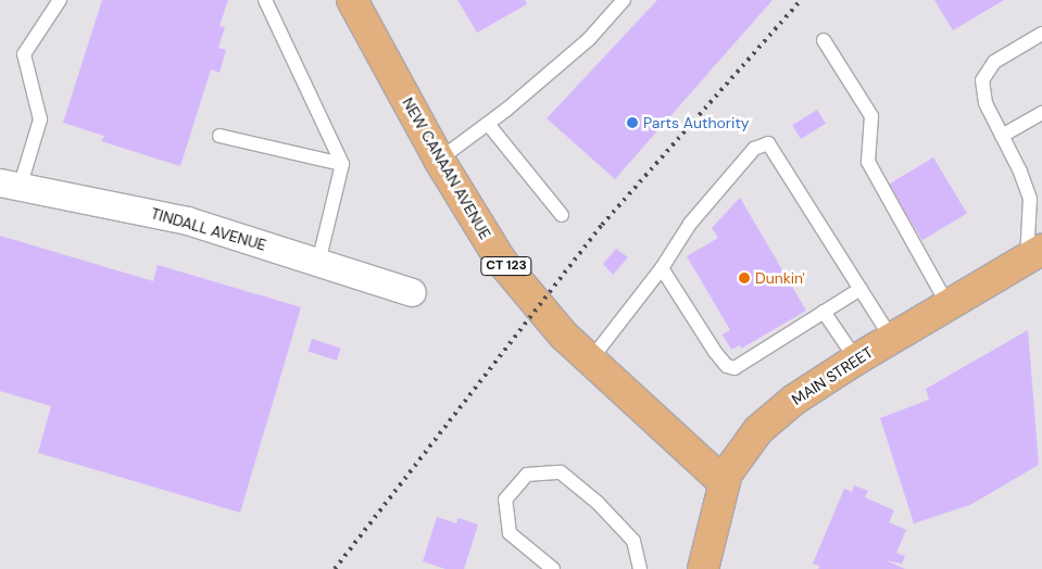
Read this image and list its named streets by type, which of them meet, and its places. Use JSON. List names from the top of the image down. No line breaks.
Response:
{"streets":{"main road":["NEW CANAAN AVENUE","CT 123","MAIN STREET"],"street":["TINDALL AVENUE"]},"crossings":[["NEW CANAAN AVENUE","MAIN STREET"]],"places":["Parts Authority","Dunkin'"]}
